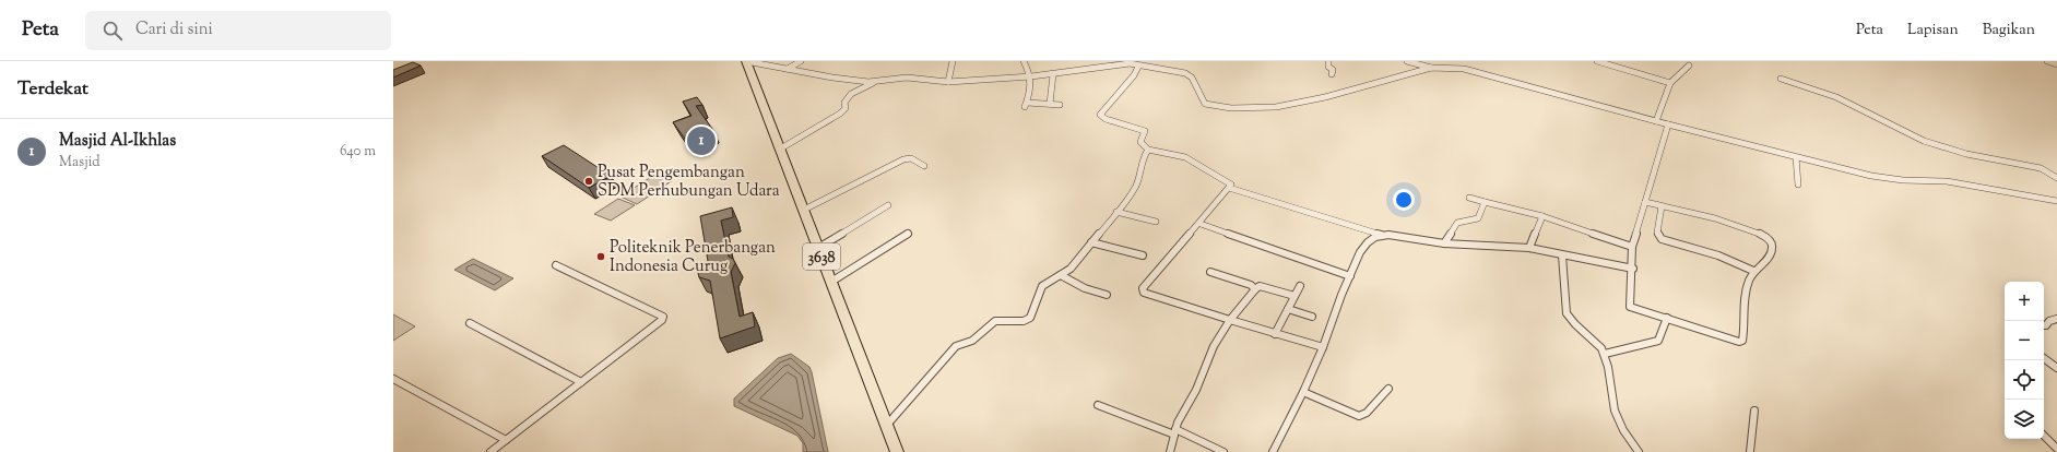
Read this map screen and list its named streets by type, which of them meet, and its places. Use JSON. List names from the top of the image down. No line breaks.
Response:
{"streets":{"main road":["3638"]},"places":["Pusat Pengembangan SDM Perhubungan Udara","Politeknik Penerbangan Indonesia Curug"],"page":{"header":"Peta","search":"Cari di sini","nav":["Peta","Lapisan","Bagikan"],"heading":"Terdekat","list":[{"mark":"1","name":"Masjid Al-Ikhlas","note":"Masjid","value":"640 m"}],"pins":"1","map_buttons":["+","−"]}}
